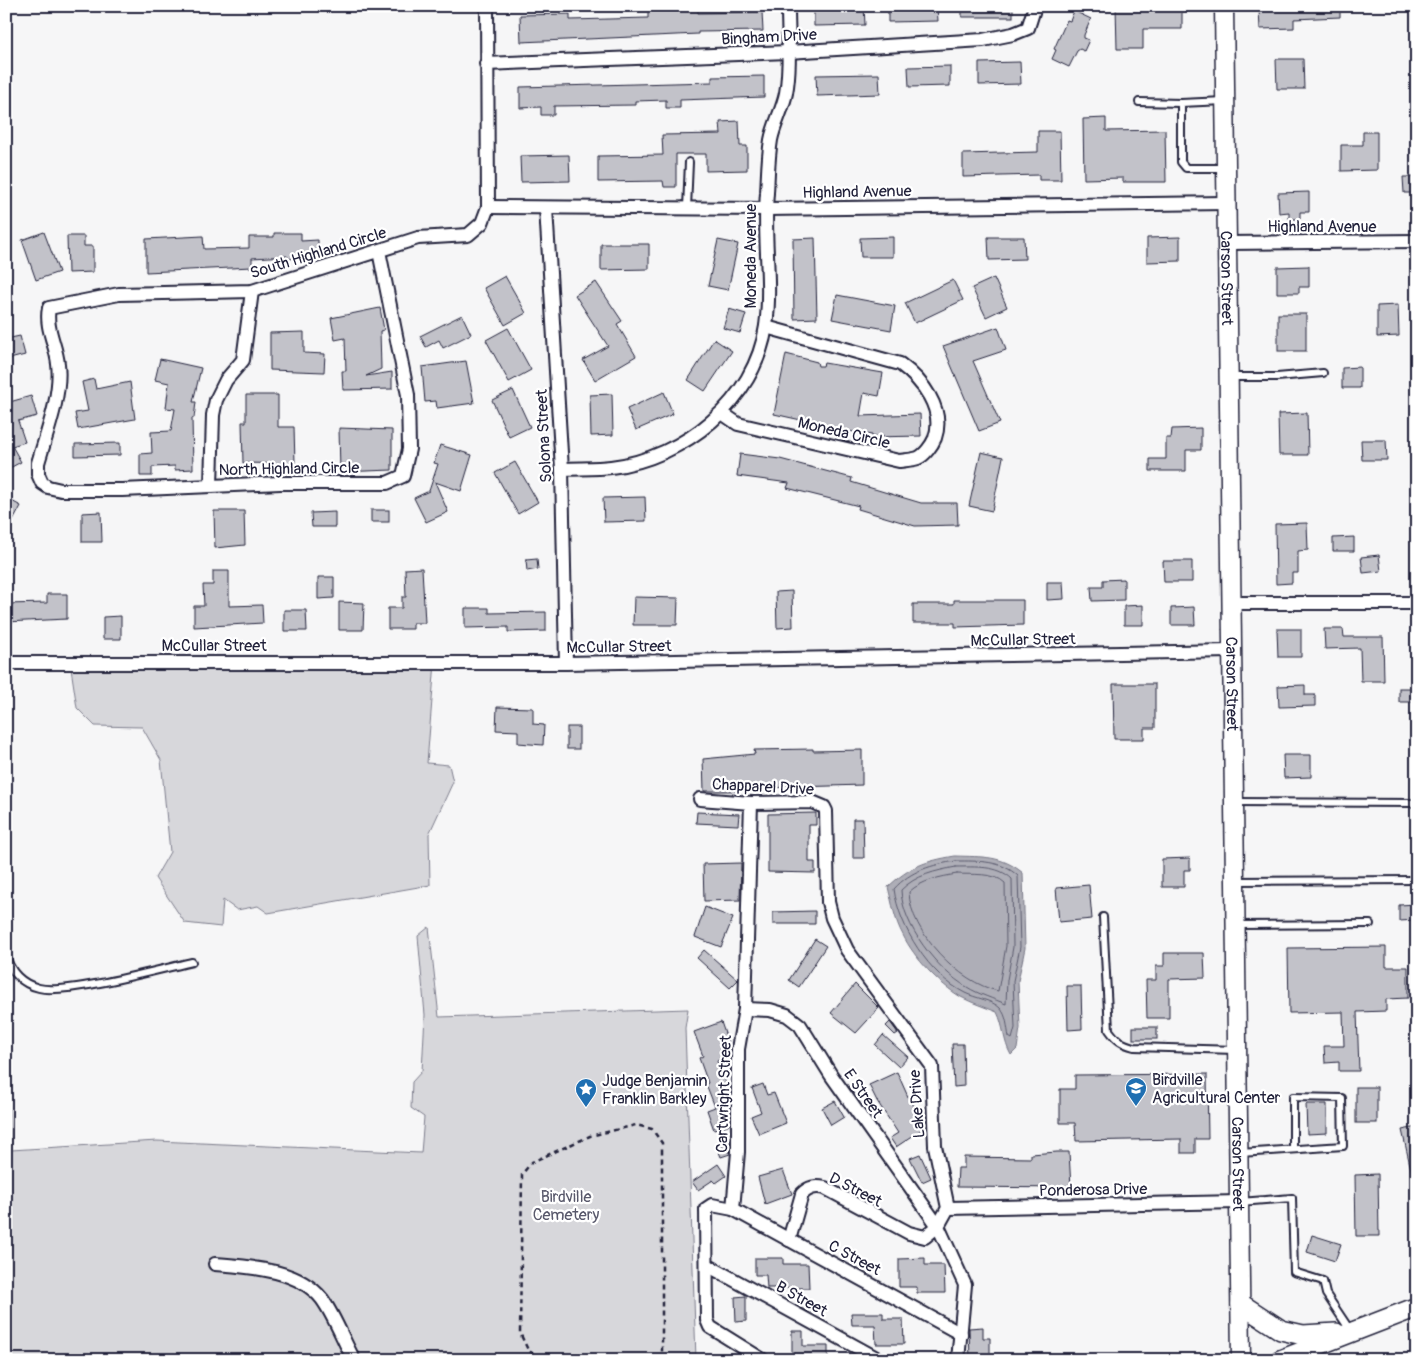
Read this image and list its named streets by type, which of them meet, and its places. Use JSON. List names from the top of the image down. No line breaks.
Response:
{"streets":{"street":["Bingham Drive","Highland Avenue","South Highland Circle","Moneda Avenue","Carson Street","Moneda Circle","Solona Street","North Highland Circle","McCullar Street","Chapparel Drive","E Street","Cartwright Street","Lake Drive","D Street","Ponderosa Drive","C Street","B Street"]},"crossings":[["Bingham Drive","Moneda Avenue"],["Highland Avenue","South Highland Circle"],["Highland Avenue","Moneda Avenue"],["Highland Avenue","Carson Street"],["Highland Avenue","Solona Street"],["South Highland Circle","North Highland Circle"],["Moneda Avenue","Moneda Circle"],["Moneda Avenue","Solona Street"],["Carson Street","McCullar Street"],["Carson Street","Ponderosa Drive"],["Solona Street","McCullar Street"],["Chapparel Drive","Cartwright Street"],["Chapparel Drive","Lake Drive"],["E Street","Cartwright Street"],["E Street","D Street"],["Cartwright Street","C Street"],["Lake Drive","Ponderosa Drive"],["D Street","C Street"]],"parks":["Birdville Cemetery"],"places":{"school or university":["Birdville Agricultural Center"],"place":["Judge Benjamin Franklin Barkley"]}}
